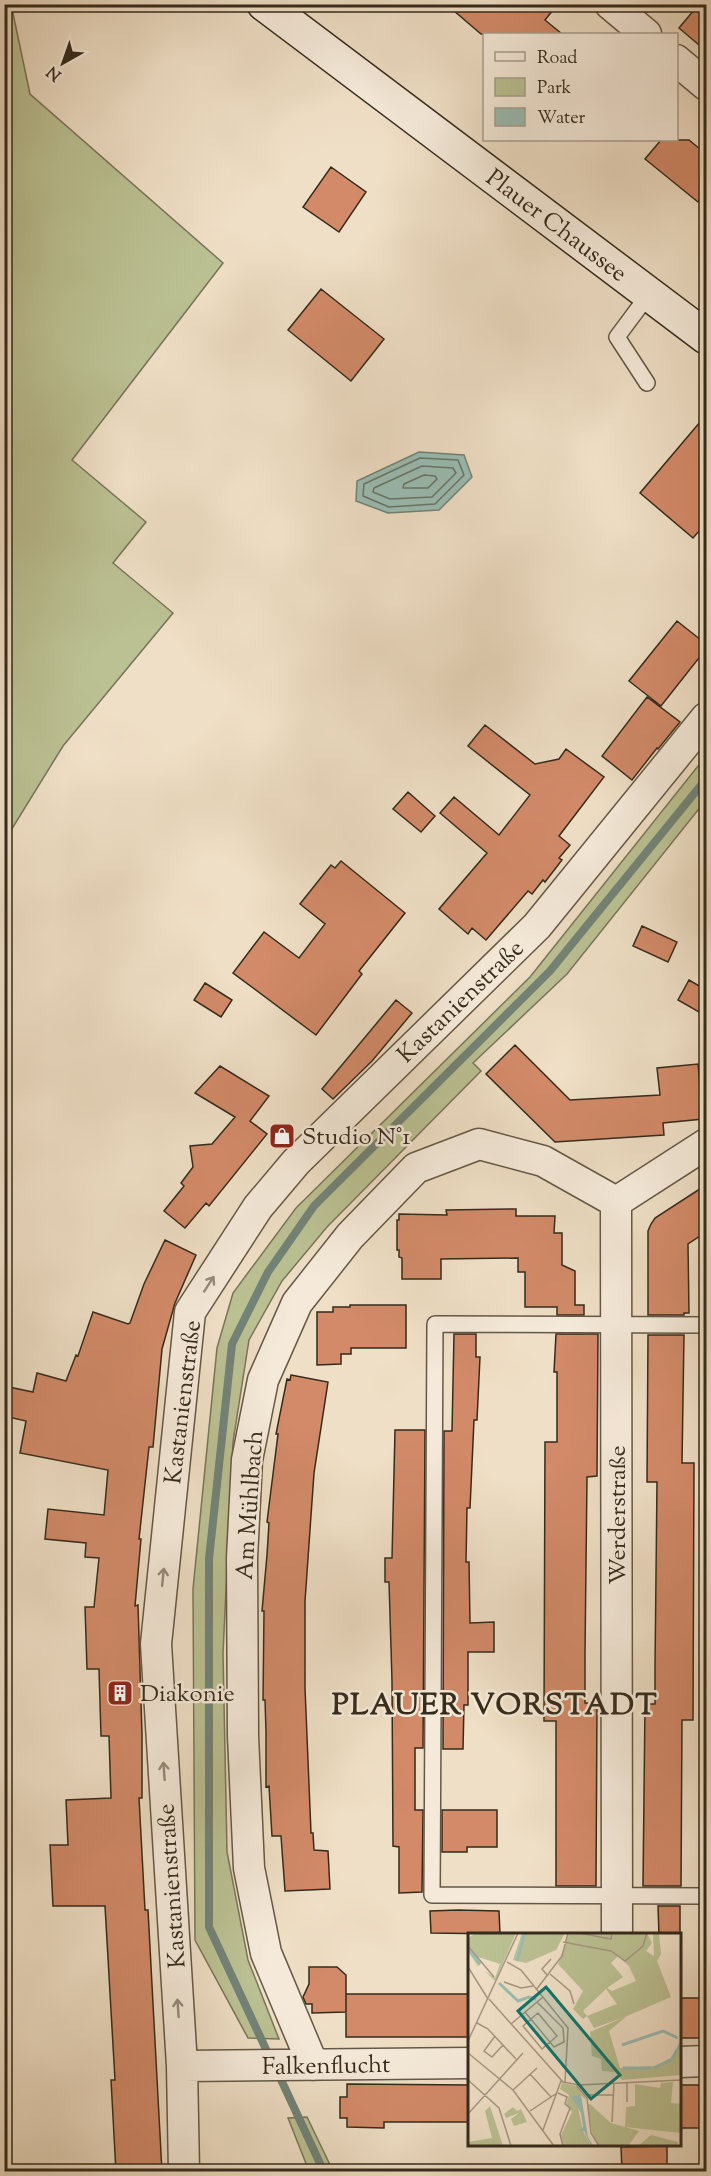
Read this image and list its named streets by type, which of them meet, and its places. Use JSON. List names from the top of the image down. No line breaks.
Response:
{"streets":{"main road":["Plauer Chaussee"],"street":["Kastanienstraße","Am Mühlbach","Werderstraße","Falkenflucht"]},"crossings":[["Kastanienstraße","Falkenflucht"],["Am Mühlbach","Werderstraße"],["Am Mühlbach","Falkenflucht"]],"one_way":["Kastanienstraße"],"districts":["PLAUER VORSTADT"],"places":{"shop":["Studio N°1"],"building":["Diakonie"]},"legend":["Road","Park","Water"],"north":"bottom left"}
